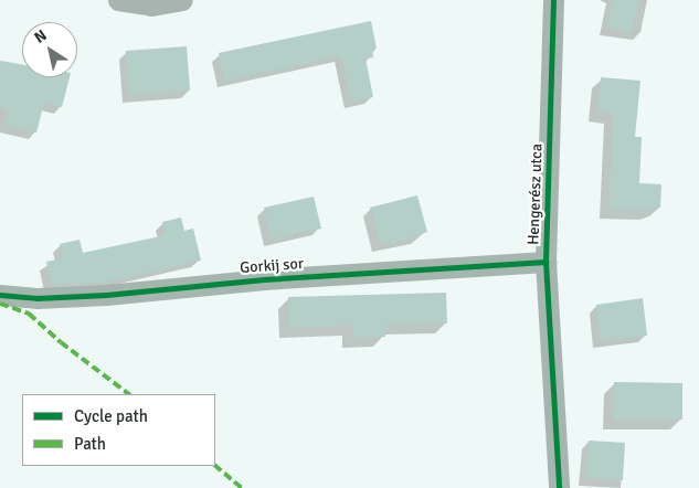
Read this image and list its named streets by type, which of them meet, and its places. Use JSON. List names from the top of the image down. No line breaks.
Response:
{"streets":{"street":["Hengerész utca","Gorkij sor"]},"crossings":[["Hengerész utca","Gorkij sor"]],"legend":["Cycle path","Path"],"north":"top left"}
